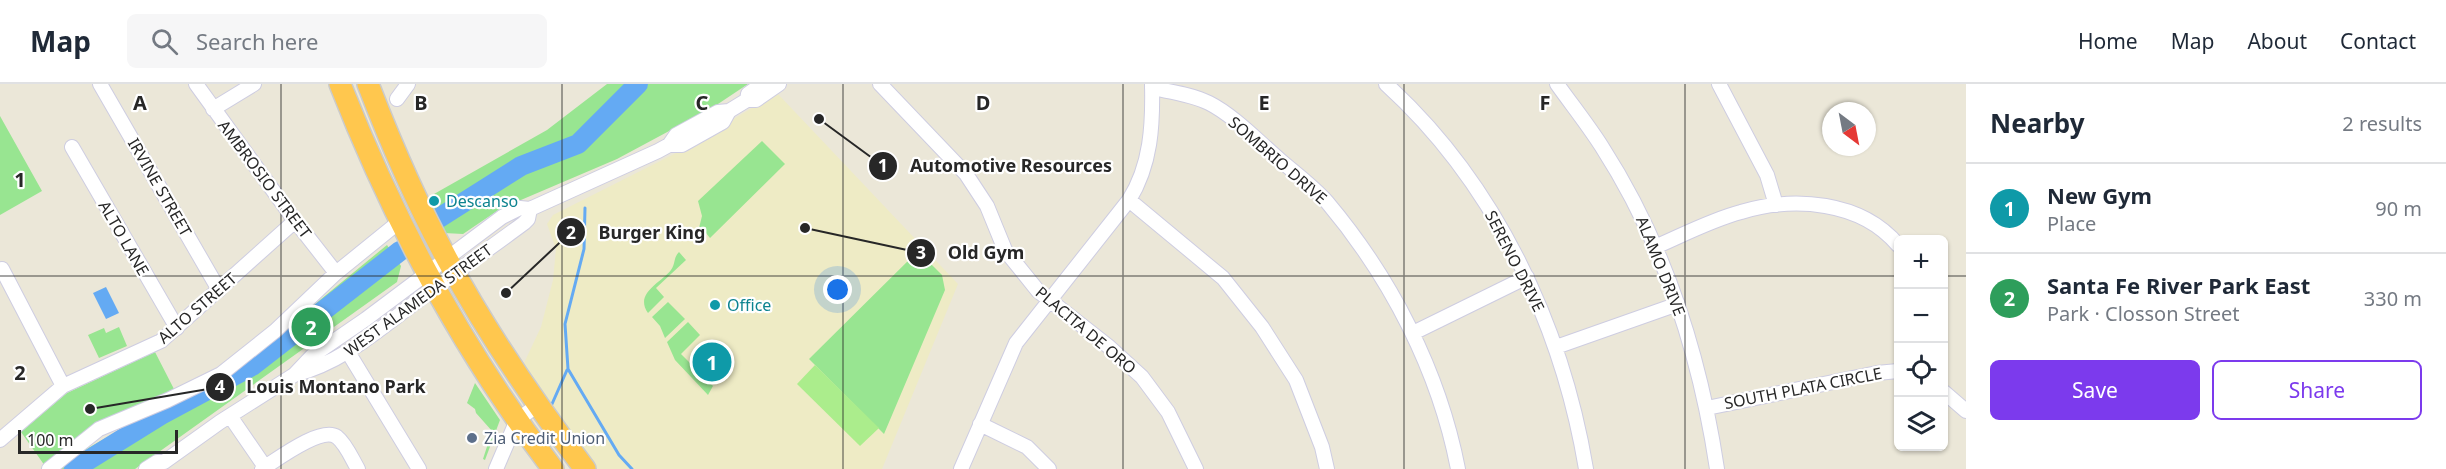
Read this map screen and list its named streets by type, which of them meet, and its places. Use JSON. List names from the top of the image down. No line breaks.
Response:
{"streets":{"street":["SOMBRIO DRIVE","AMBROSIO STREET","IRVINE STREET","ALTO LANE","SERENO DRIVE","ALAMO DRIVE","WEST ALAMEDA STREET","ALTO STREET","PLACITA DE ORO","SOUTH PLATA CIRCLE"]},"crossings":[["AMBROSIO STREET","ALTO STREET"],["IRVINE STREET","ALTO STREET"],["ALTO LANE","ALTO STREET"],["ALAMO DRIVE","SOUTH PLATA CIRCLE"]],"places":["Automotive Resources","Descanso","Old Gym","Burger King","Office","Louis Montano Park","Zia Credit Union"],"scale_bar":"100 m","north":"bottom right","page":{"header":"Map","search":"Search here","nav":["Home","Map","About","Contact"],"heading":["Nearby","2 results"],"list":[{"mark":"1","name":"New Gym","note":"Place","value":"90 m"},{"mark":"2","name":"Santa Fe River Park East","note":"Park · Closson Street","value":"330 m"}],"map_buttons":["+","−"],"pins":["2","1"],"buttons":["Save","Share"],"scale":"100 m"},"grid":{"columns":["A","B","C","D","E","F"],"rows":["1","2"]}}
